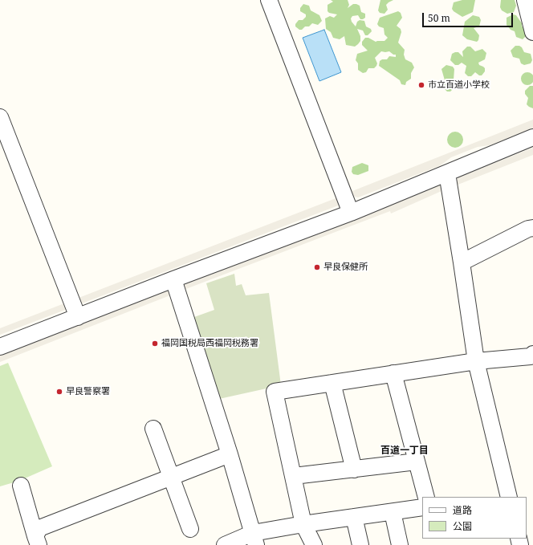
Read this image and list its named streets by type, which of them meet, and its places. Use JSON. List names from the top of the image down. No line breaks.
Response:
{"districts":["百道一丁目"],"places":["市立百道小学校","早良保健所","福岡国税局西福岡税務署","早良警察署"],"legend":["道路","公園"],"scale_bar":"50 m"}
